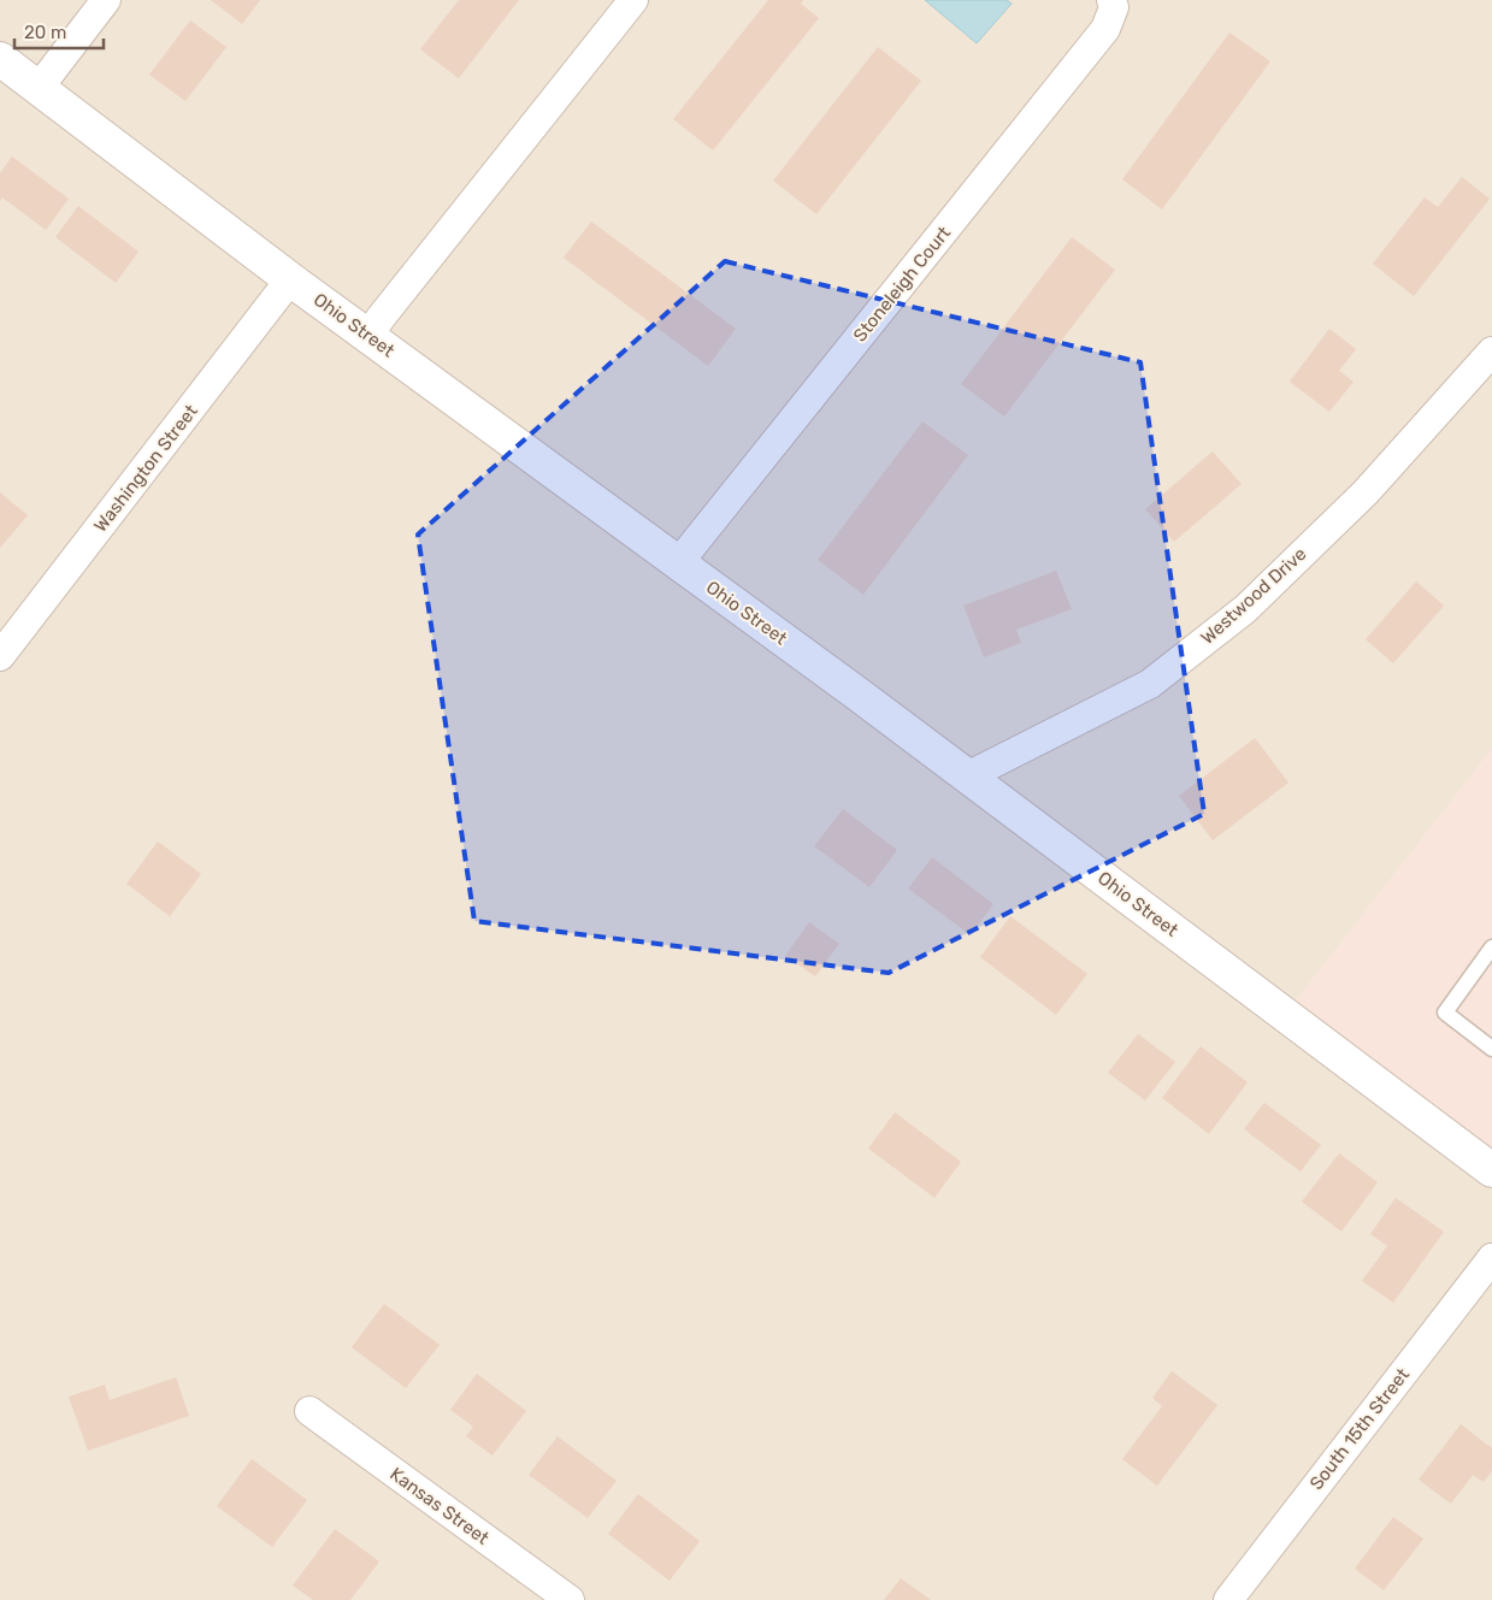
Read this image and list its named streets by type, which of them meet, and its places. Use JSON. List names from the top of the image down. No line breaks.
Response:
{"streets":{"street":["Stoneleigh Court","Ohio Street","Washington Street","Westwood Drive","South 15th Street","Kansas Street"]},"crossings":[["Stoneleigh Court","Ohio Street"],["Ohio Street","Washington Street"],["Ohio Street","Westwood Drive"]],"scale_bar":"20 m"}
